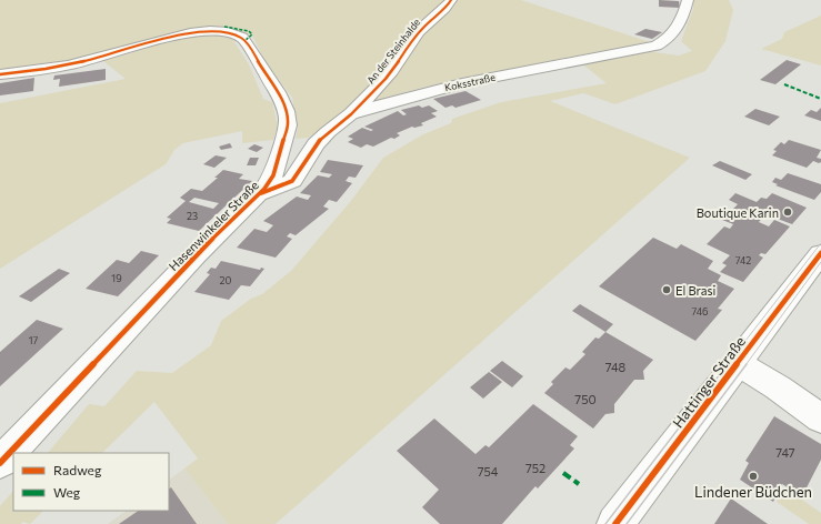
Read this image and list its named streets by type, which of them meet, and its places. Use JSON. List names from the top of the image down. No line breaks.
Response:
{"streets":{"street":["An der Steinhalde","Koksstraße","Hasenwinkeler Straße","Hattinger Straße"]},"crossings":[["An der Steinhalde","Koksstraße"],["Koksstraße","Hasenwinkeler Straße"]],"places":["Boutique Karin","El Brasi","Lindener Büdchen"],"house_numbers":["23","742","19","20","746","17","748","750","747","752","754"],"legend":["Radweg","Weg"]}
